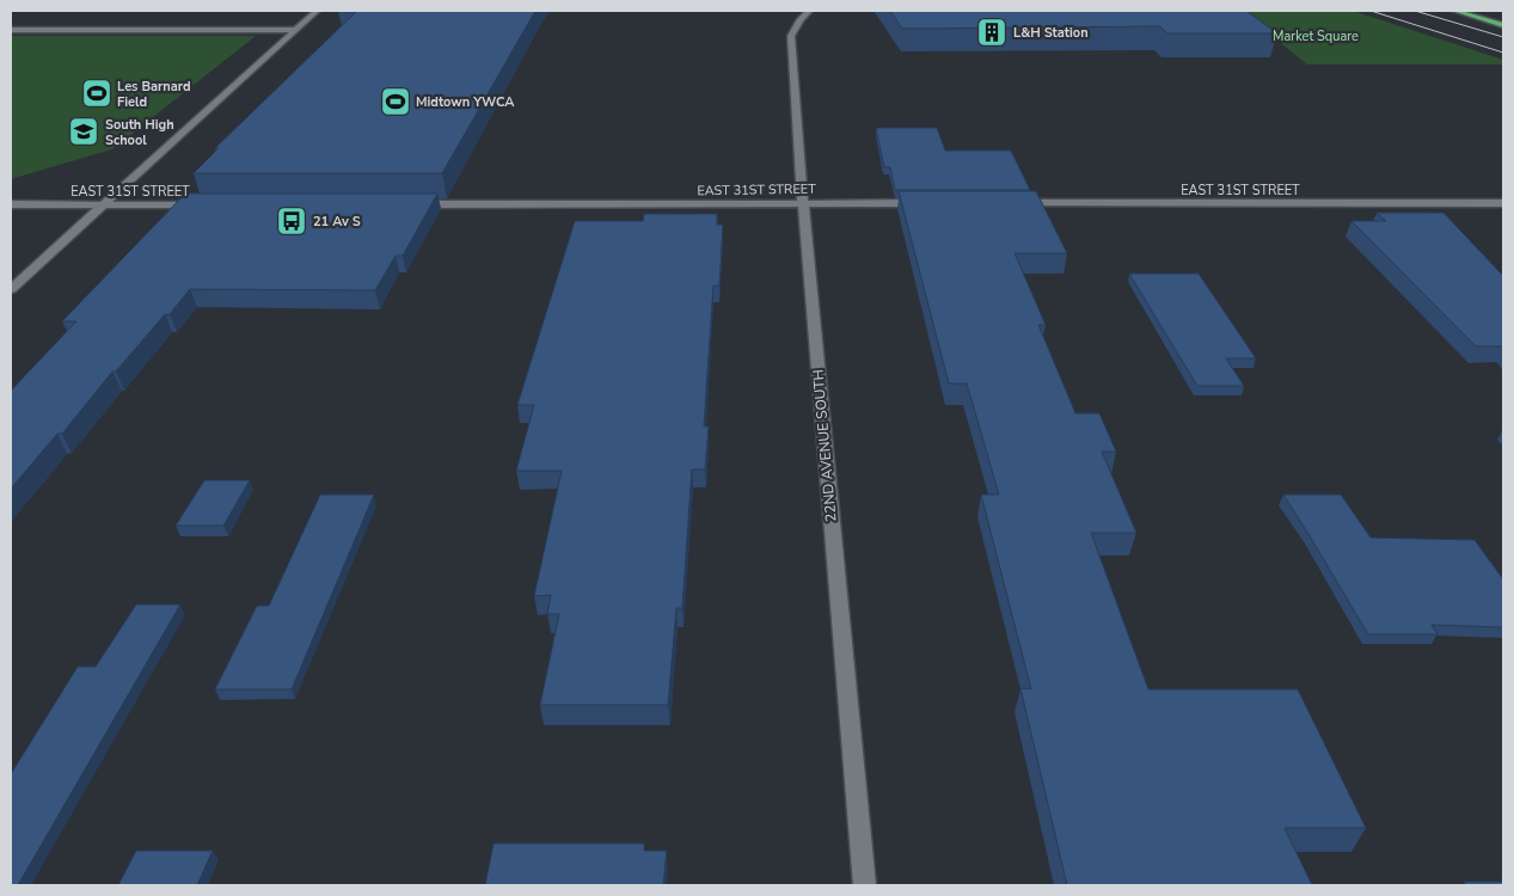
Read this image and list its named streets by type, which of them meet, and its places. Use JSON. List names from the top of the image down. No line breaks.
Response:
{"streets":{"street":["EAST 31ST STREET","22ND AVENUE SOUTH"]},"crossings":[["EAST 31ST STREET","22ND AVENUE SOUTH"]],"parks":["Market Square"],"places":{"building":["L&H Station"],"sports":["Les Barnard Field","Midtown YWCA"],"school or university":["South High School"],"bus stop":["21 Av S"]}}
